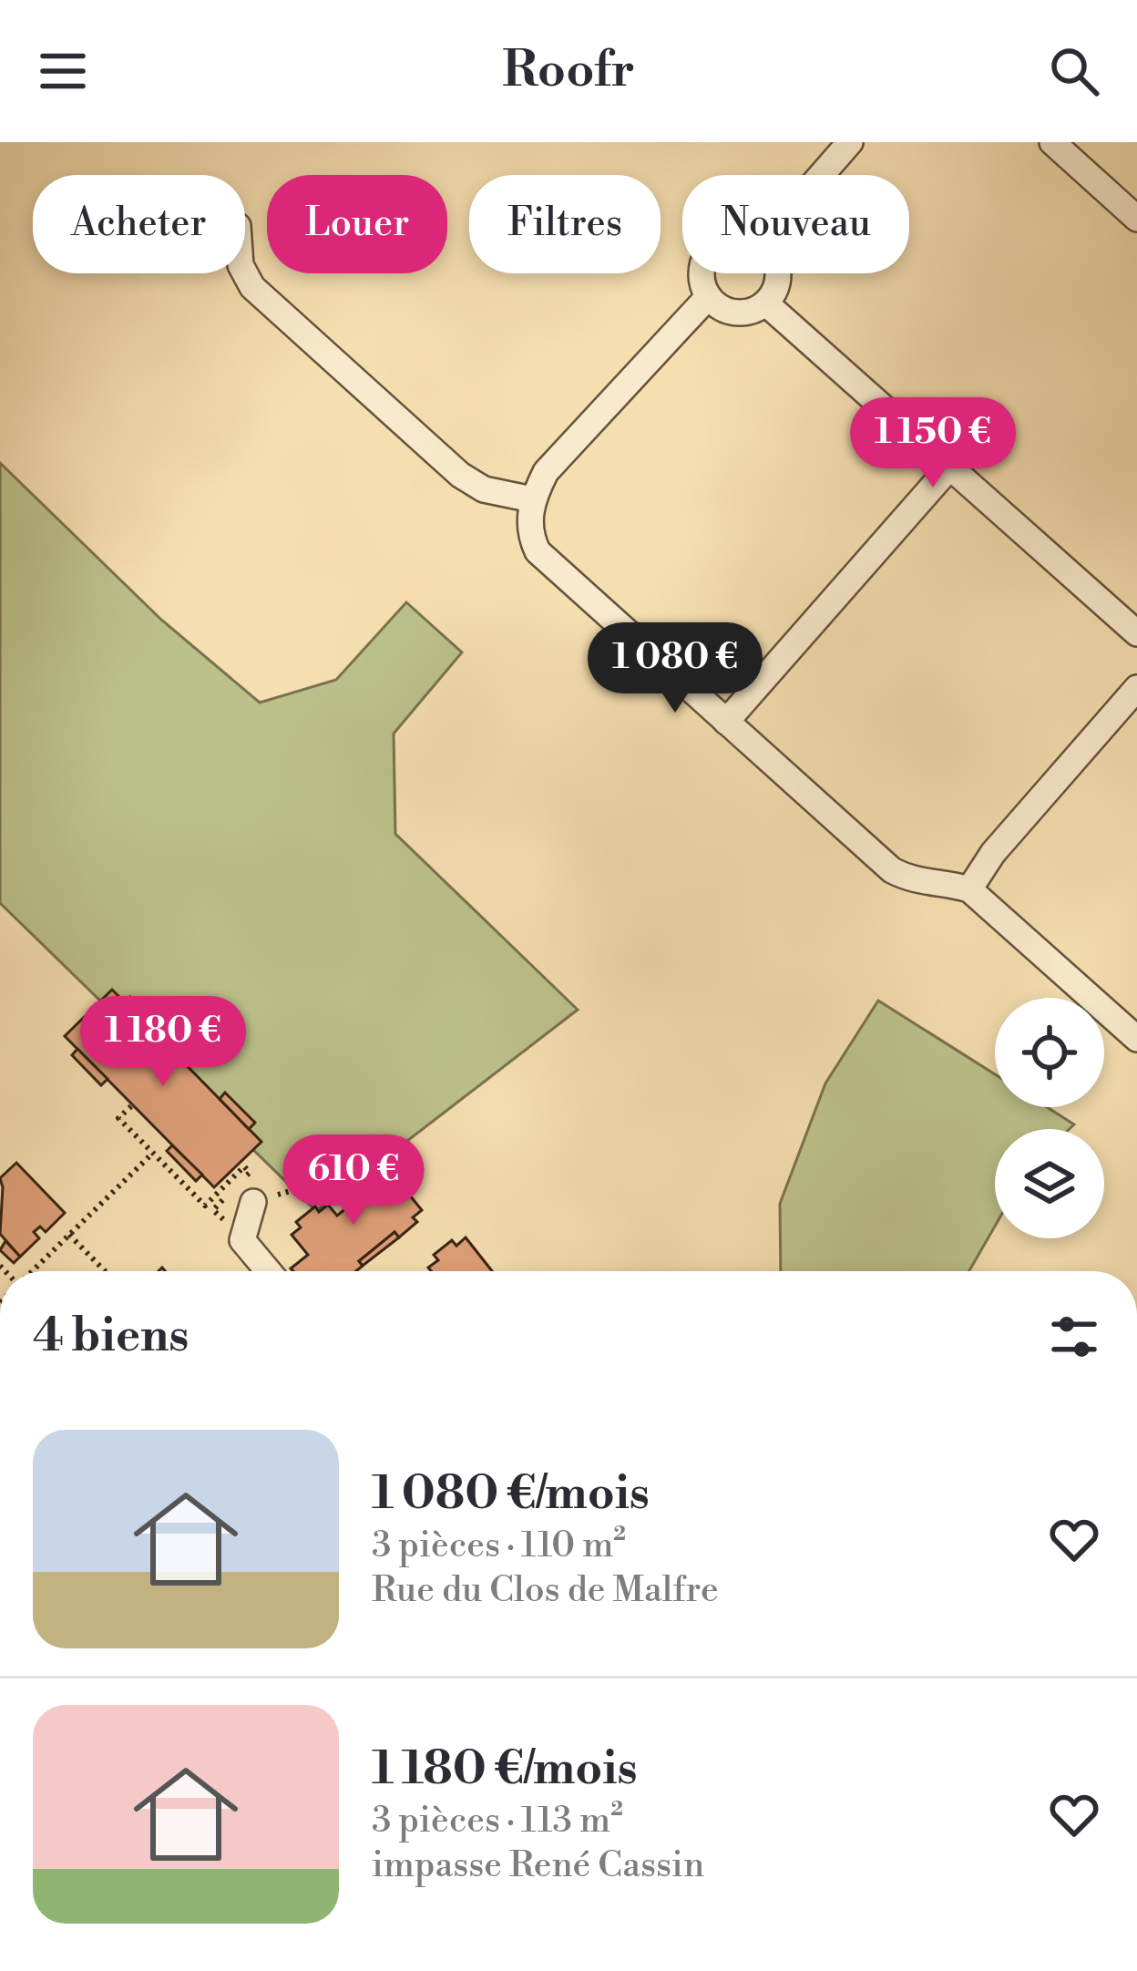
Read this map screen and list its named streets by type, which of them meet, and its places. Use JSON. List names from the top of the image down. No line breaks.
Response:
{"page":{"header":"Roofr","chip":["Acheter","Louer","Filtres","Nouveau"],"price":["1 150 €","1 080 €","1 180 €","610 €"],"heading":"4 biens","list":[{"name":"1 080 €/mois","note":"3 pièces · 110 m² · Rue du Clos de Malfre"},{"name":"1 180 €/mois","note":"3 pièces · 113 m² · impasse René Cassin"}]}}
